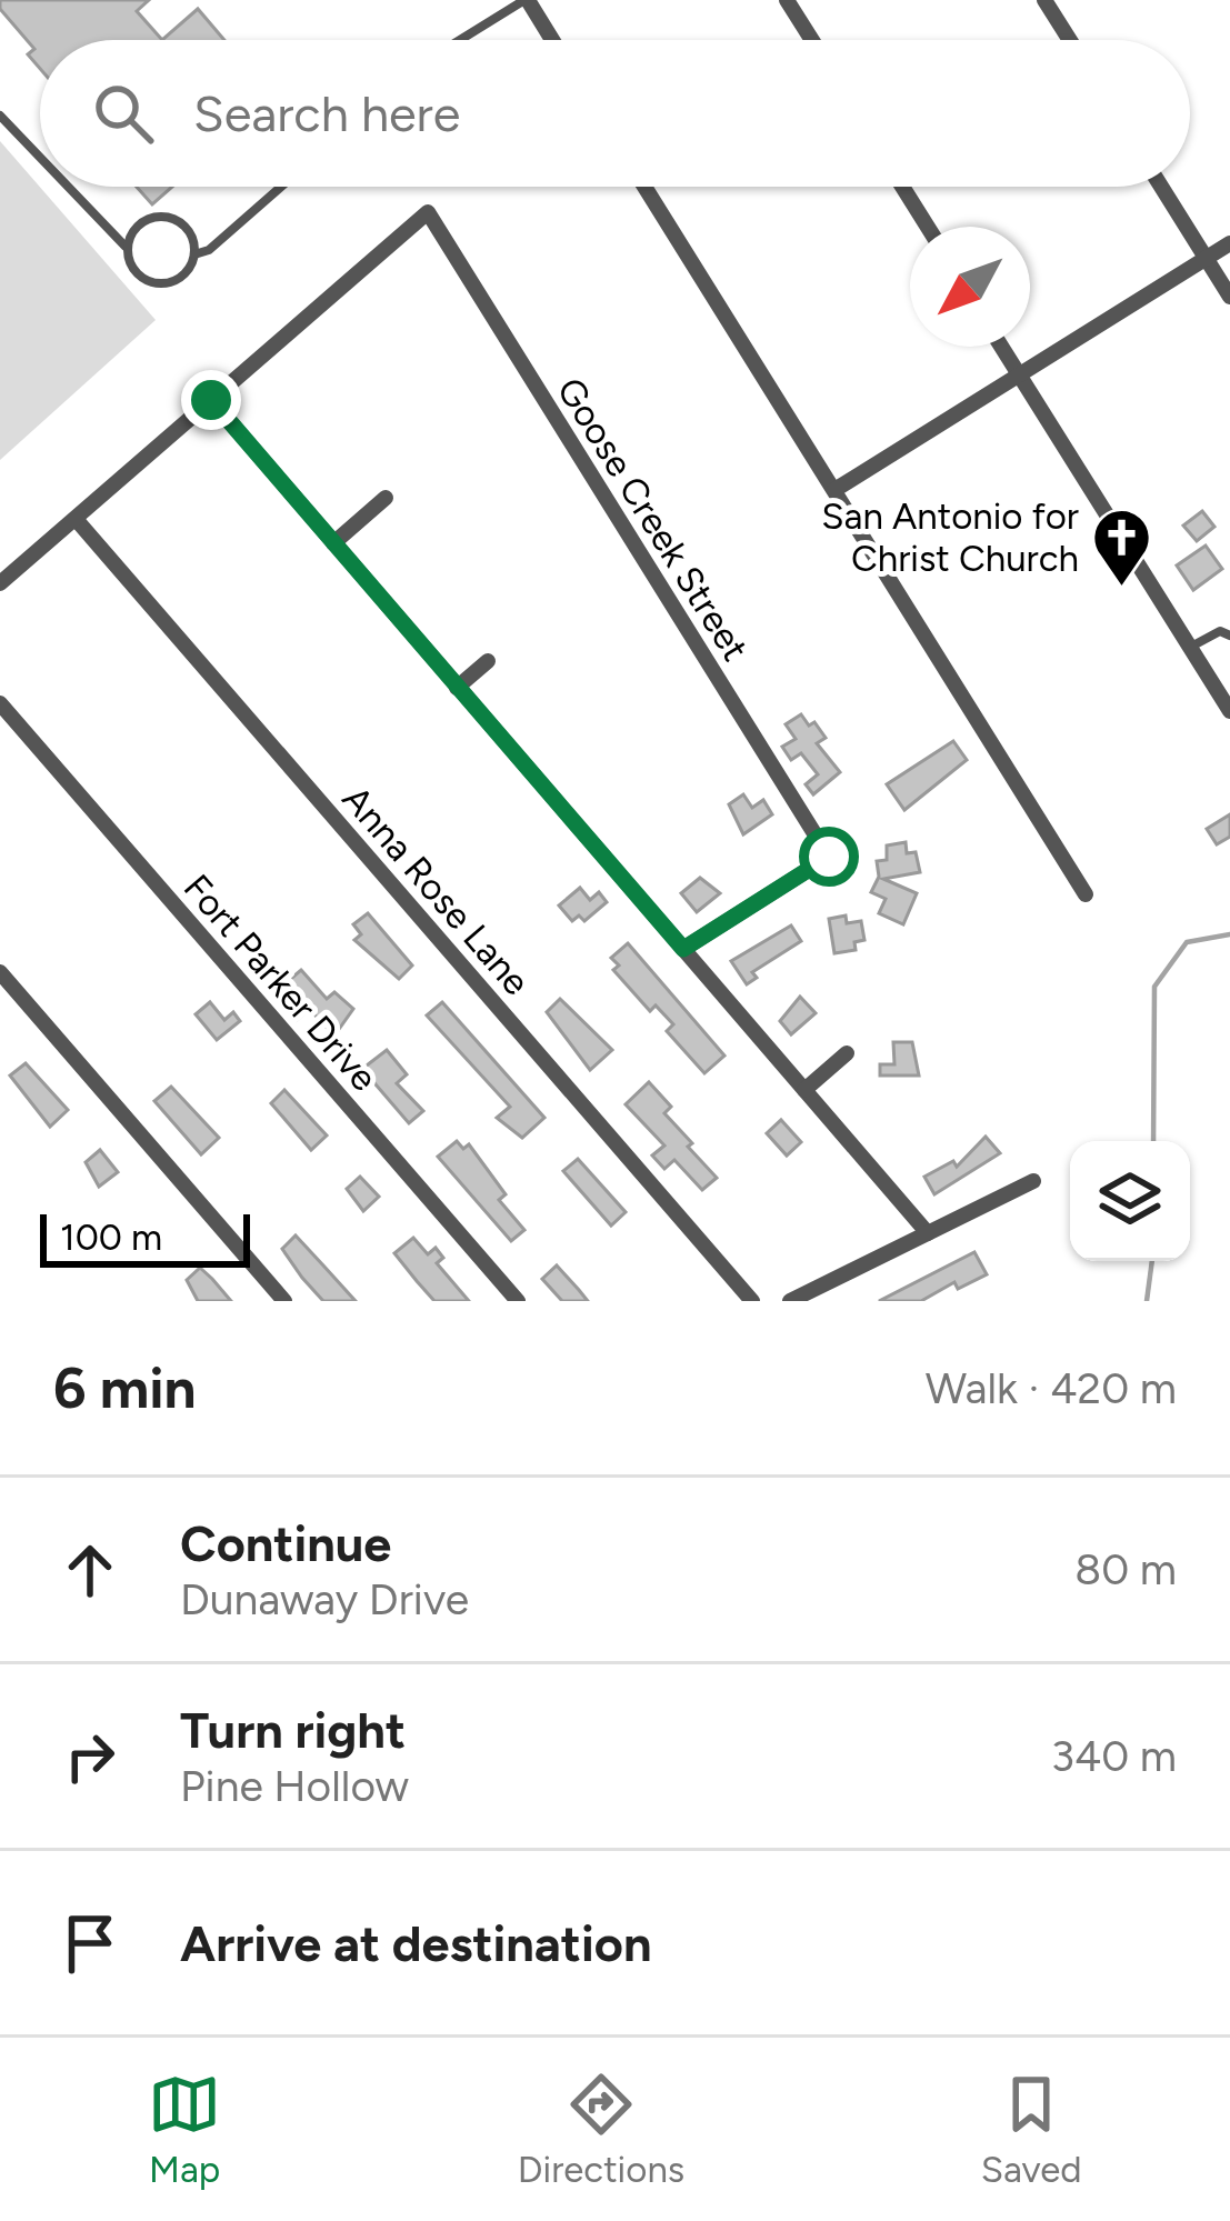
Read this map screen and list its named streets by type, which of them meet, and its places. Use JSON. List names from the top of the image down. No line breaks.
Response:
{"streets":{"street":["Goose Creek Street","Anna Rose Lane","Fort Parker Drive"]},"places":{"church":["San Antonio for Christ Church"]},"scale_bar":"100 m","north":"bottom left","page":{"search":"Search here","scale":"100 m","heading":["6 min","Walk · 420 m"],"list":[["Continue","Dunaway Drive","80 m"],["Turn right","Pine Hollow","340 m"],"Arrive at destination"],"nav":["Map","Directions","Saved"]}}
